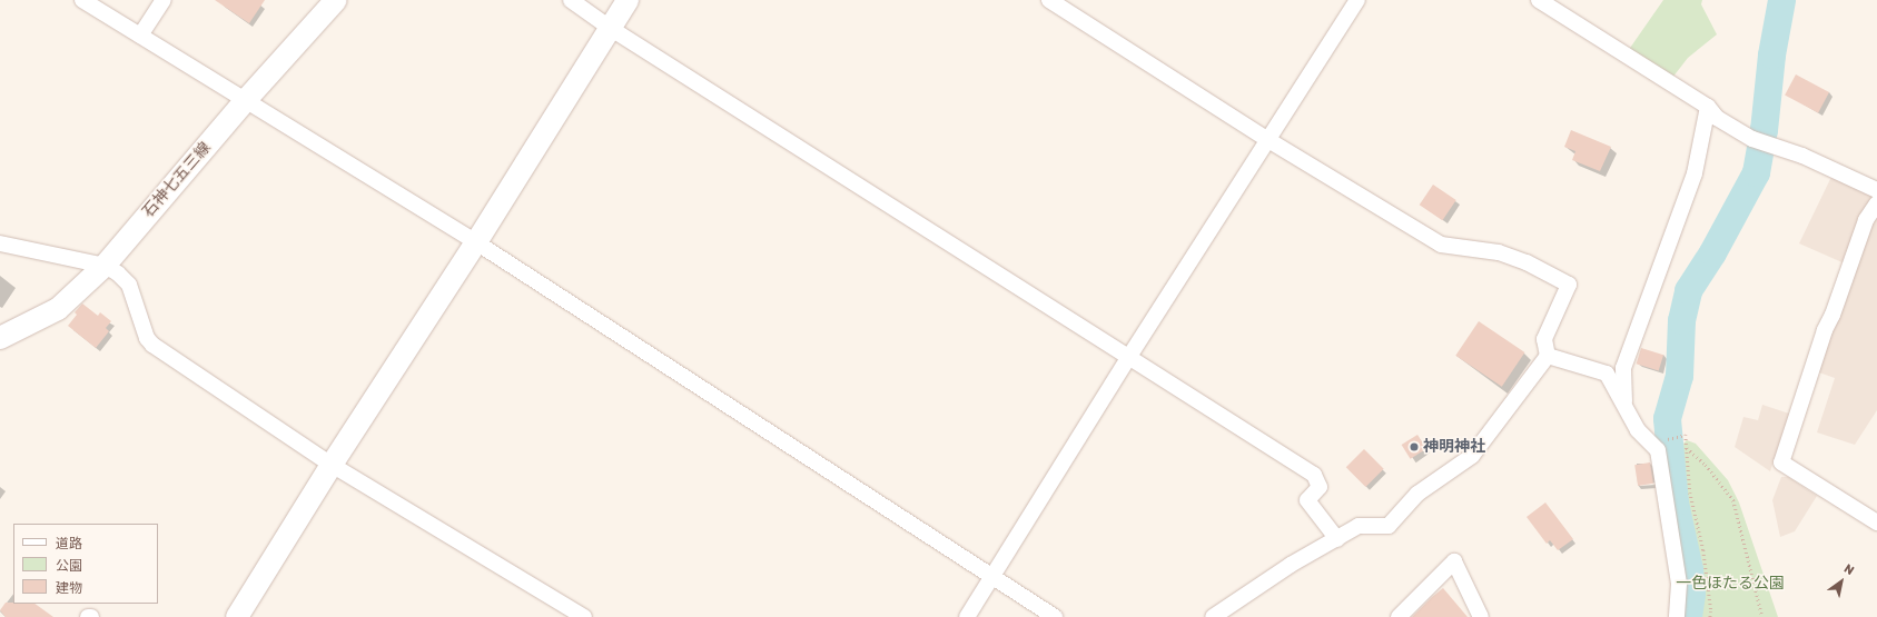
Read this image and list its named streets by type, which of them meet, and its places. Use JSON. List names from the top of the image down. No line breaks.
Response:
{"streets":{"street":["石神七五三線"]},"parks":["一色ほたる公園"],"places":["神明神社"],"legend":["道路","公園","建物"],"north":"top right"}
